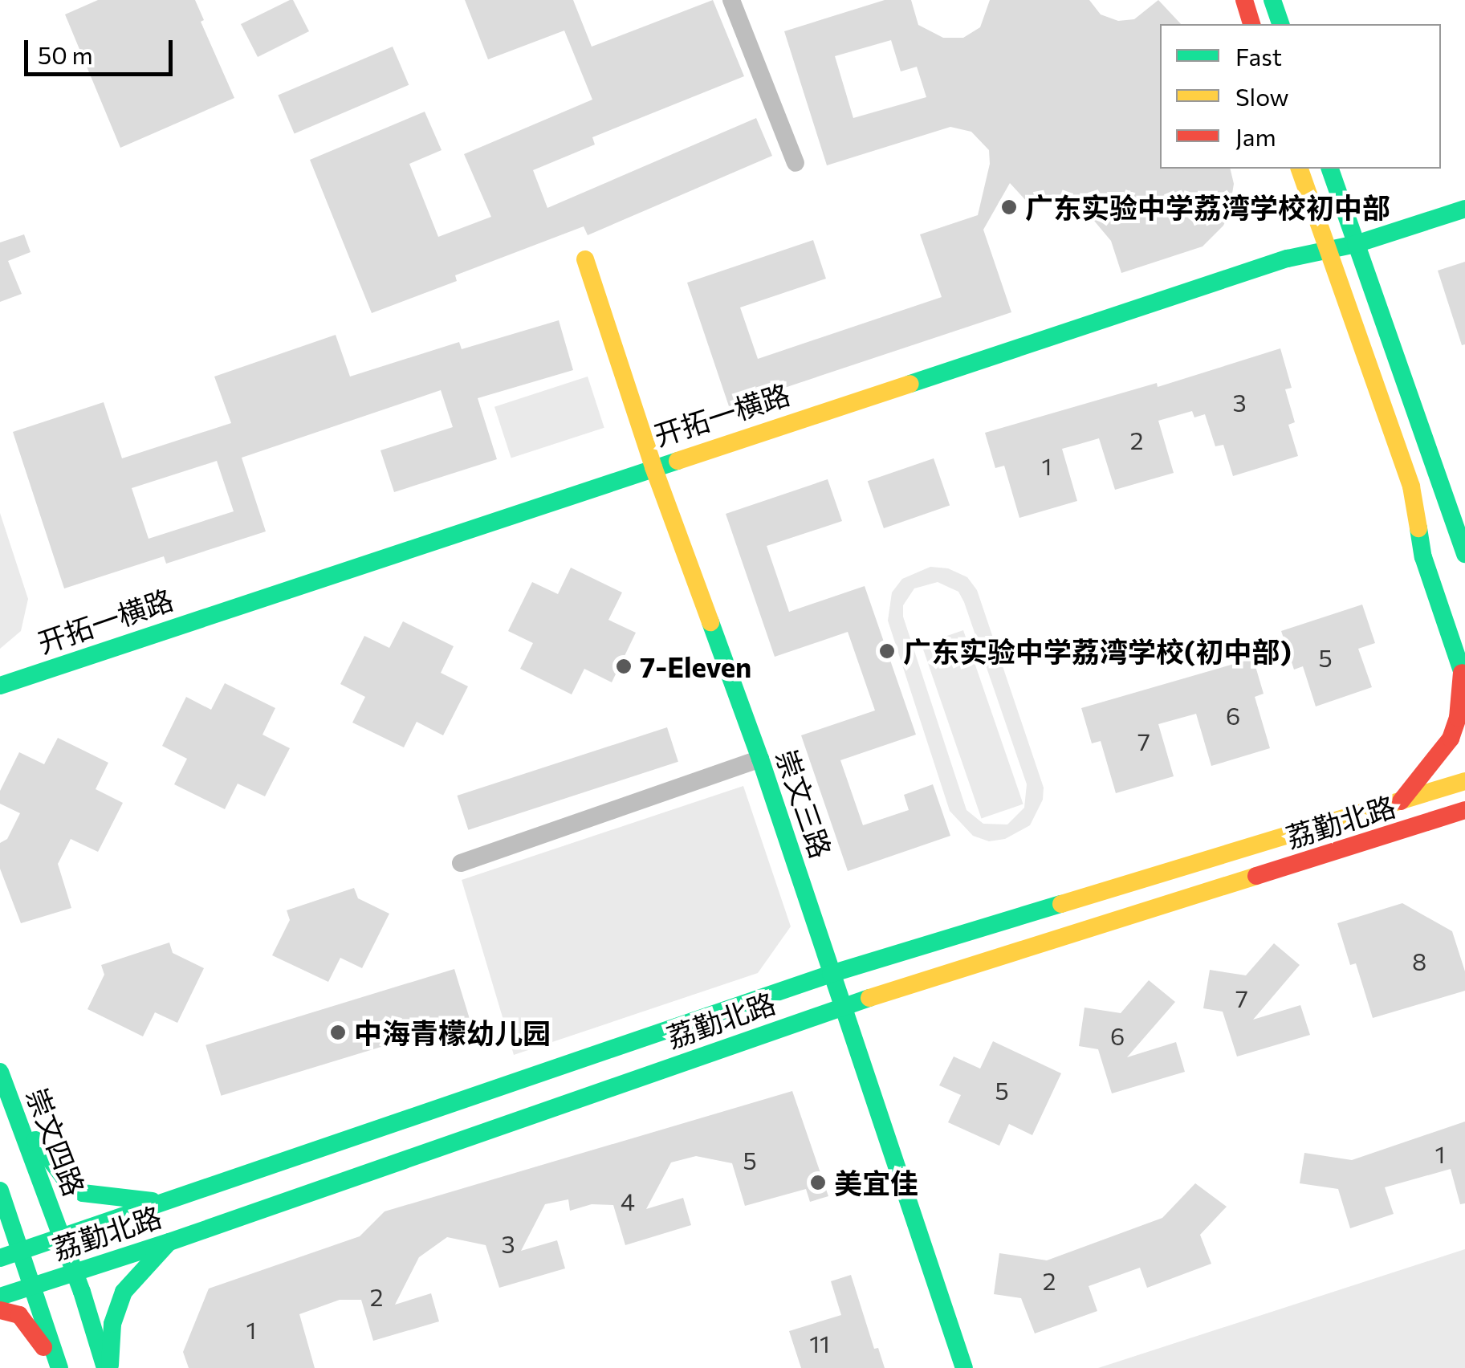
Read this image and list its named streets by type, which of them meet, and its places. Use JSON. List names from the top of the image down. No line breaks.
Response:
{"streets":{"main road":["开拓一横路","崇文三路","荔勤北路","崇文四路"]},"crossings":[["开拓一横路","崇文三路"],["崇文三路","荔勤北路"],["荔勤北路","崇文四路"]],"places":["广东实验中学荔湾学校初中部","广东实验中学荔湾学校(初中部)","7-Eleven","中海青檬幼儿园","美宜佳"],"house_numbers":["3","2","1","5","6","7","8","7","6","5","1","5","4","3","2","2","1","11"],"legend":["Fast","Slow","Jam"],"scale_bar":"50 m"}
